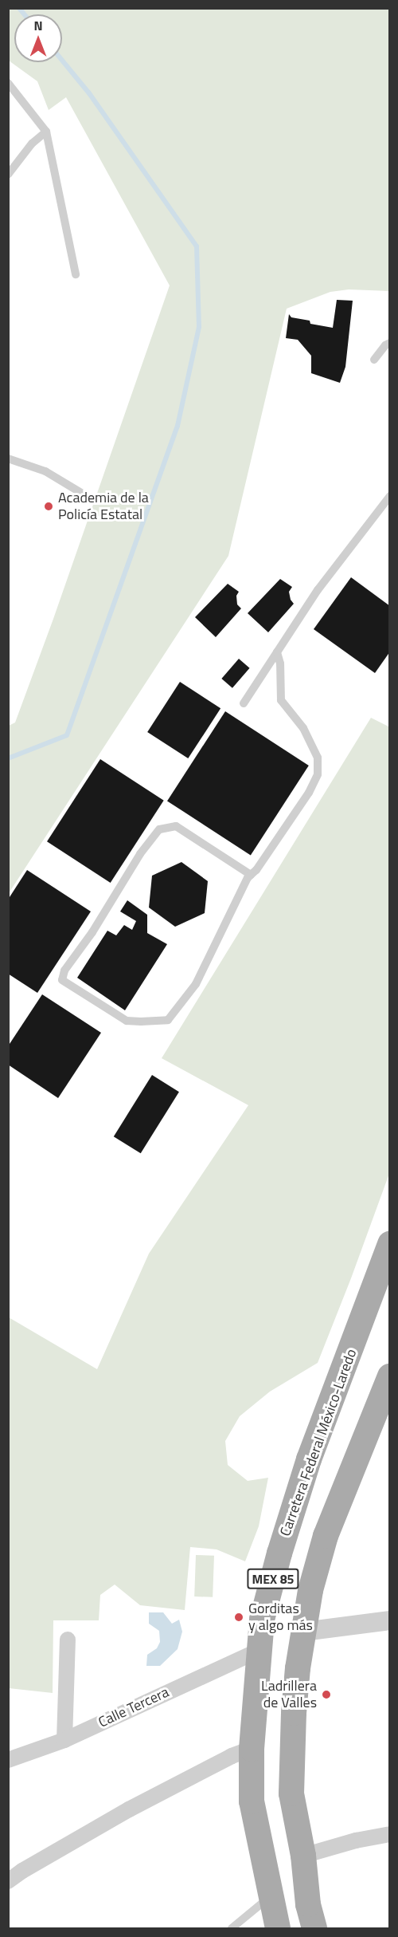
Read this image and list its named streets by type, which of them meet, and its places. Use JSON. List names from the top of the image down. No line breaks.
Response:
{"streets":{"main road":["Carretera Federal México-Laredo","MEX 85"],"street":["Calle Tercera"]},"crossings":[["Carretera Federal México-Laredo","Calle Tercera"]],"places":["Academia de la Policía Estatal","Gorditas y algo más","Ladrillera de Valles"],"north":"top"}
